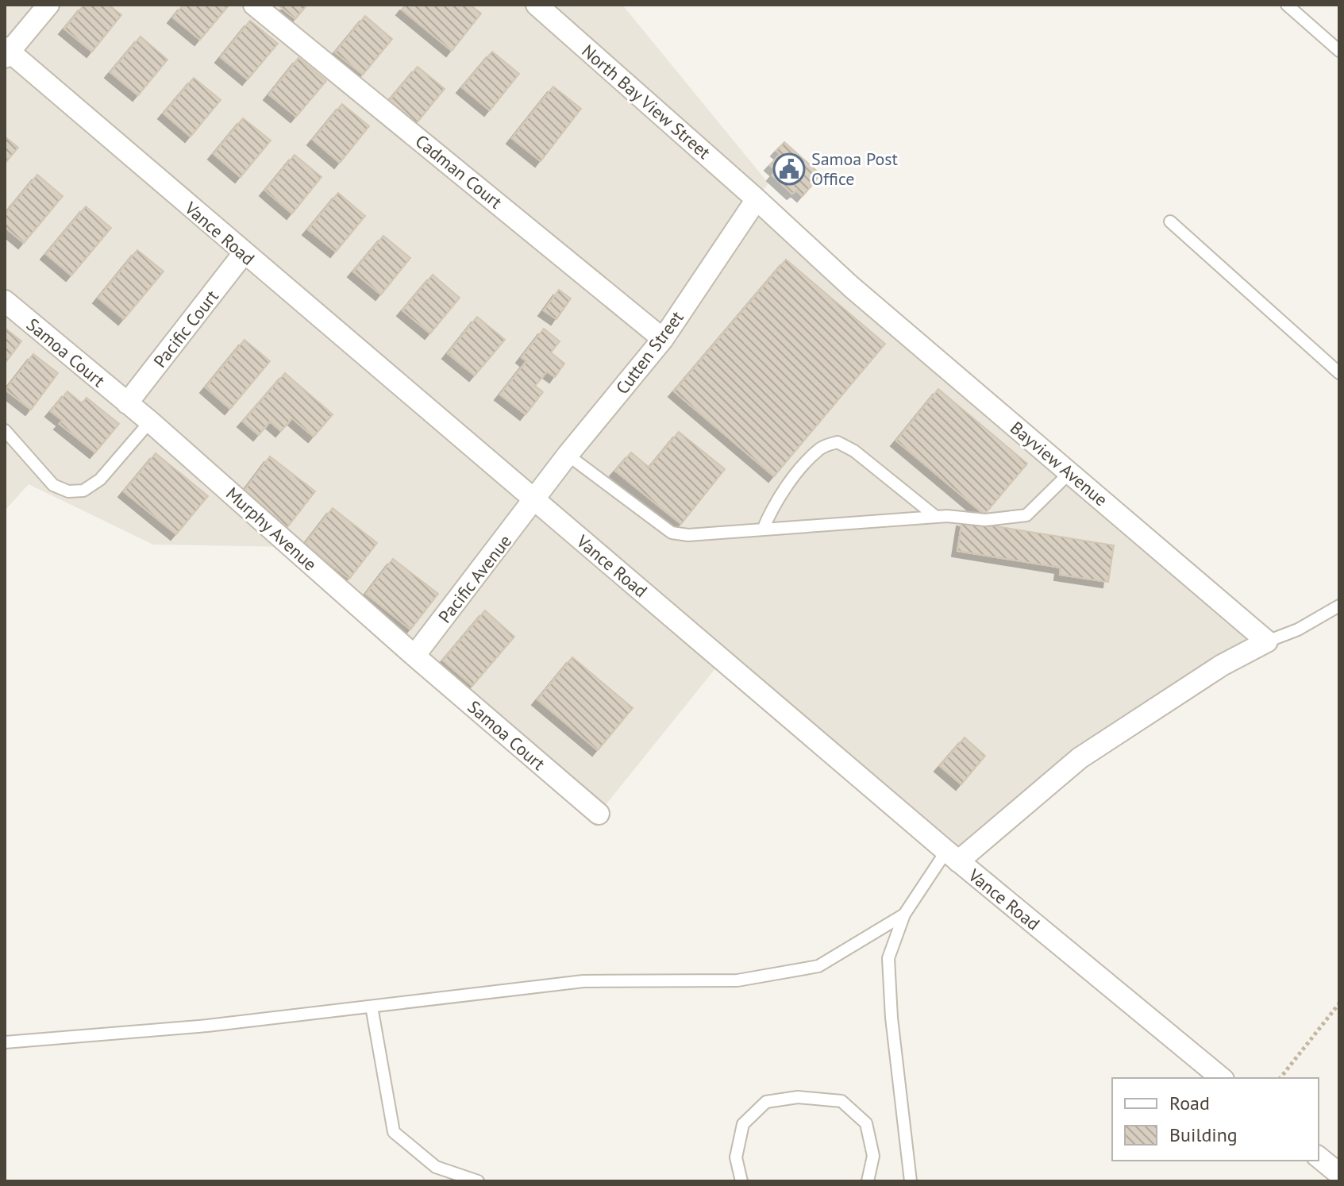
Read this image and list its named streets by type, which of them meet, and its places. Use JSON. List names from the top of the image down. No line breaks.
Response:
{"streets":{"street":["North Bay View Street","Cadman Court","Vance Road","Pacific Court","Samoa Court","Cutten Street","Bayview Avenue","Murphy Avenue","Pacific Avenue"]},"crossings":[["North Bay View Street","Cutten Street"],["North Bay View Street","Bayview Avenue"],["Cadman Court","Cutten Street"],["Vance Road","Pacific Court"],["Vance Road","Cutten Street"],["Vance Road","Pacific Avenue"],["Pacific Court","Samoa Court"],["Pacific Court","Murphy Avenue"],["Samoa Court","Murphy Avenue"],["Samoa Court","Pacific Avenue"],["Cutten Street","Pacific Avenue"],["Murphy Avenue","Pacific Avenue"]],"places":{"public building":["Samoa Post Office"]},"legend":["Road","Building"]}
